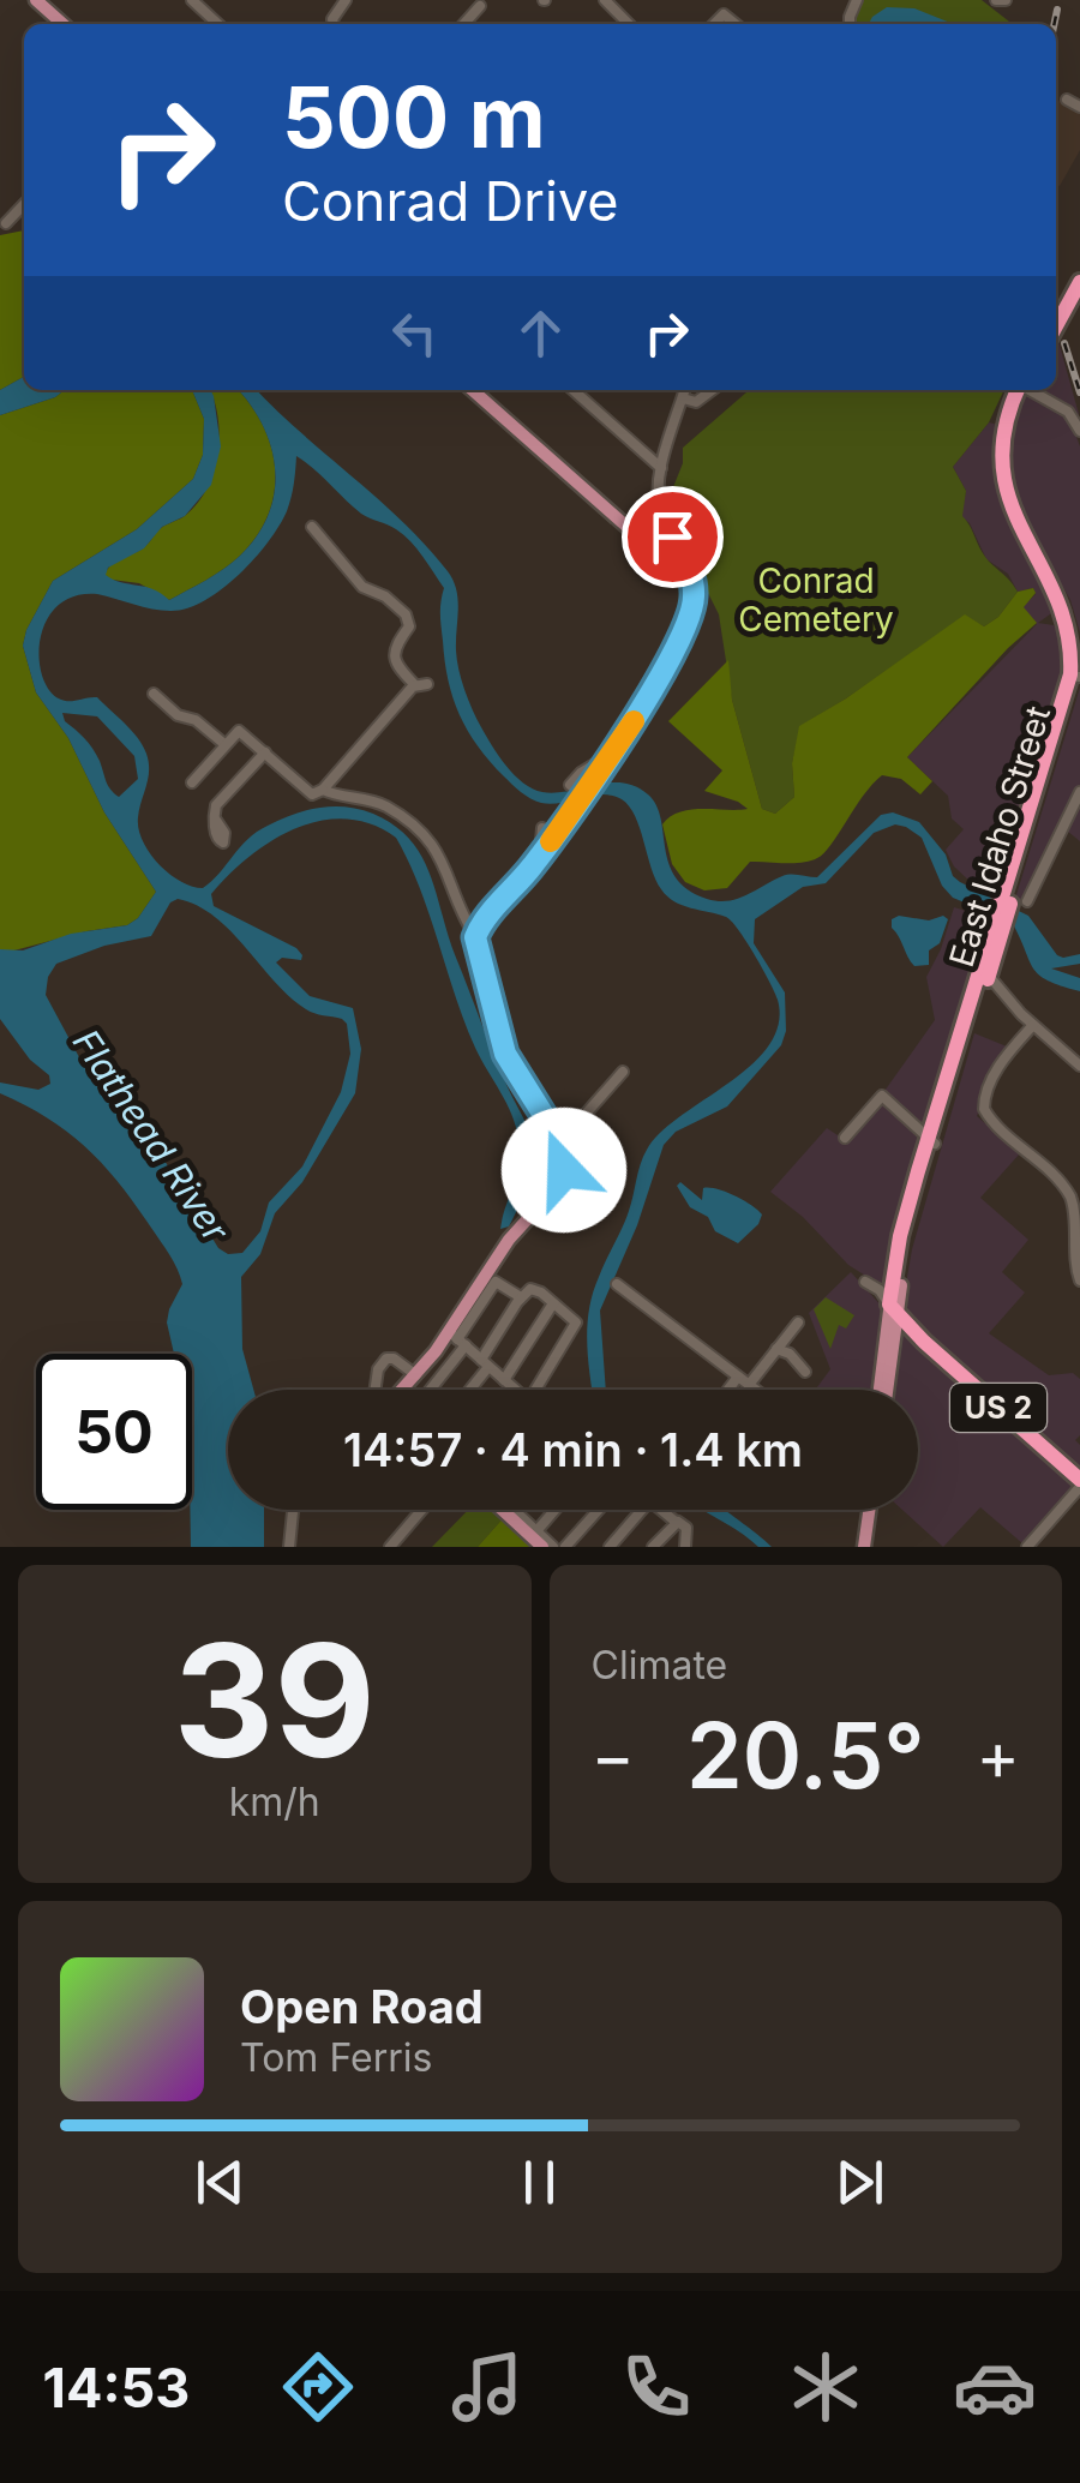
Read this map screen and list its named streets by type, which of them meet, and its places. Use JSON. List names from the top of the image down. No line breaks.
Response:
{"streets":{"highway":["East Idaho Street","US 2"]},"crossings":[["East Idaho Street","US 2"]],"water":["Flathead River"],"parks":["Conrad Cemetery"],"page":{"turn":["500 m","Conrad Drive"],"limit":"50","trip":"14:57 · 4 min · 1.4 km","tile":[["39","km/h"],"Climate"],"heat":["−","20.5°","+"],"song":["Open Road","Tom Ferris"],"tabs":"14:53"}}
